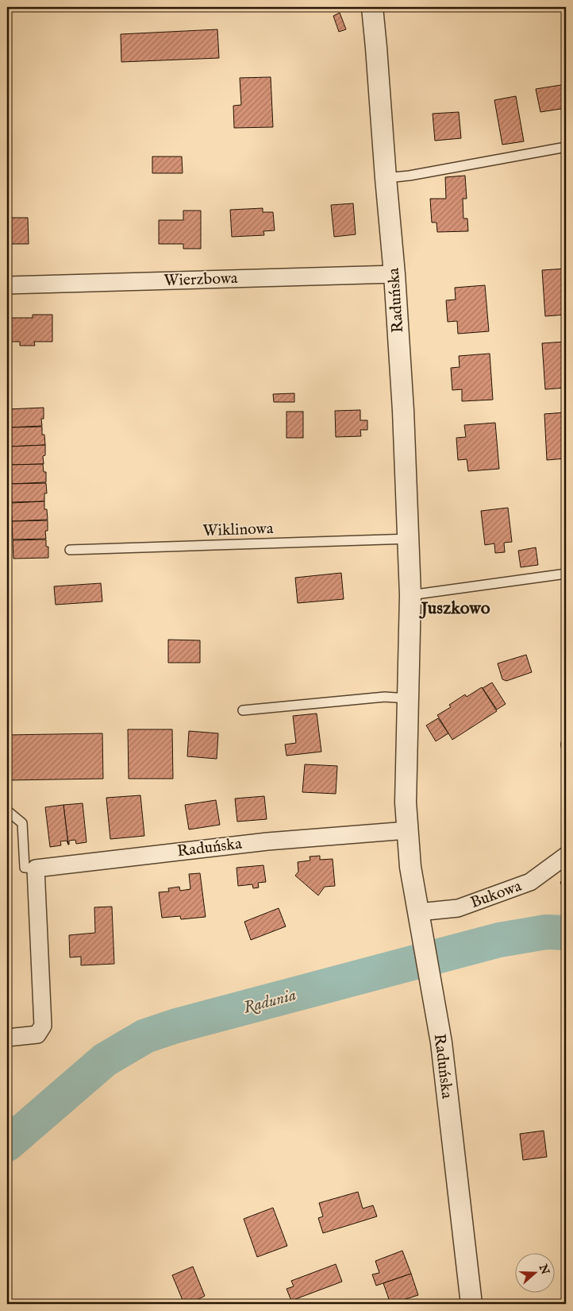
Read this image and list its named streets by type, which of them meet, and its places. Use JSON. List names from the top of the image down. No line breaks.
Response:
{"streets":{"street":["Wierzbowa","Raduńska","Bukowa"],"lane":["Wiklinowa"]},"crossings":[["Wierzbowa","Raduńska"],["Raduńska","Wiklinowa"],["Raduńska","Bukowa"]],"districts":["Juszkowo"],"water":["Radunia"],"north":"right"}
